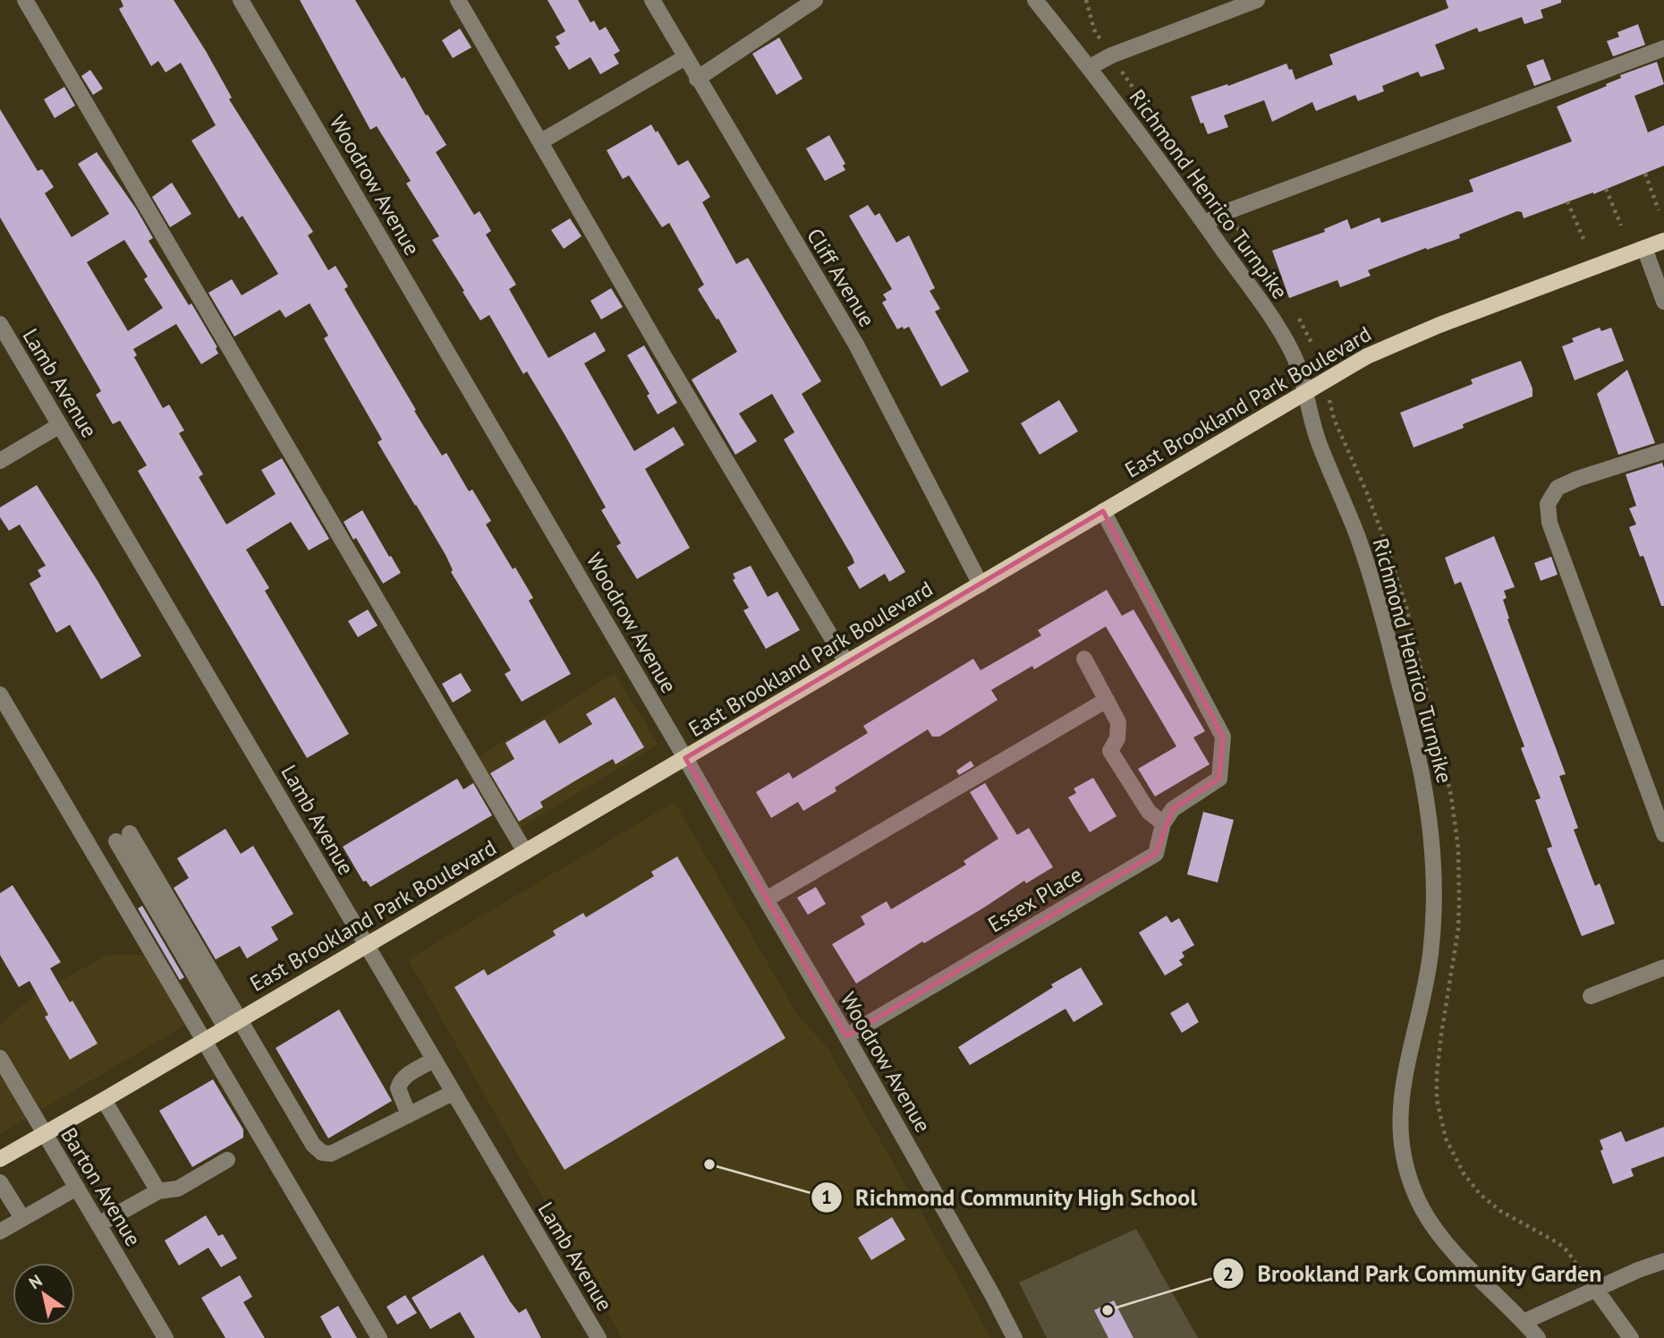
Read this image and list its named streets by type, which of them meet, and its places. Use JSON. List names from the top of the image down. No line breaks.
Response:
{"streets":{"main road":["East Brookland Park Boulevard"],"street":["Woodrow Avenue","Richmond Henrico Turnpike","Cliff Avenue","Lamb Avenue","Essex Place","Barton Avenue"]},"crossings":[["Woodrow Avenue","East Brookland Park Boulevard"],["Woodrow Avenue","Essex Place"],["Richmond Henrico Turnpike","East Brookland Park Boulevard"],["Cliff Avenue","East Brookland Park Boulevard"],["Lamb Avenue","East Brookland Park Boulevard"],["East Brookland Park Boulevard","Barton Avenue"]],"places":["Richmond Community High School","Brookland Park Community Garden"],"north":"top left"}
